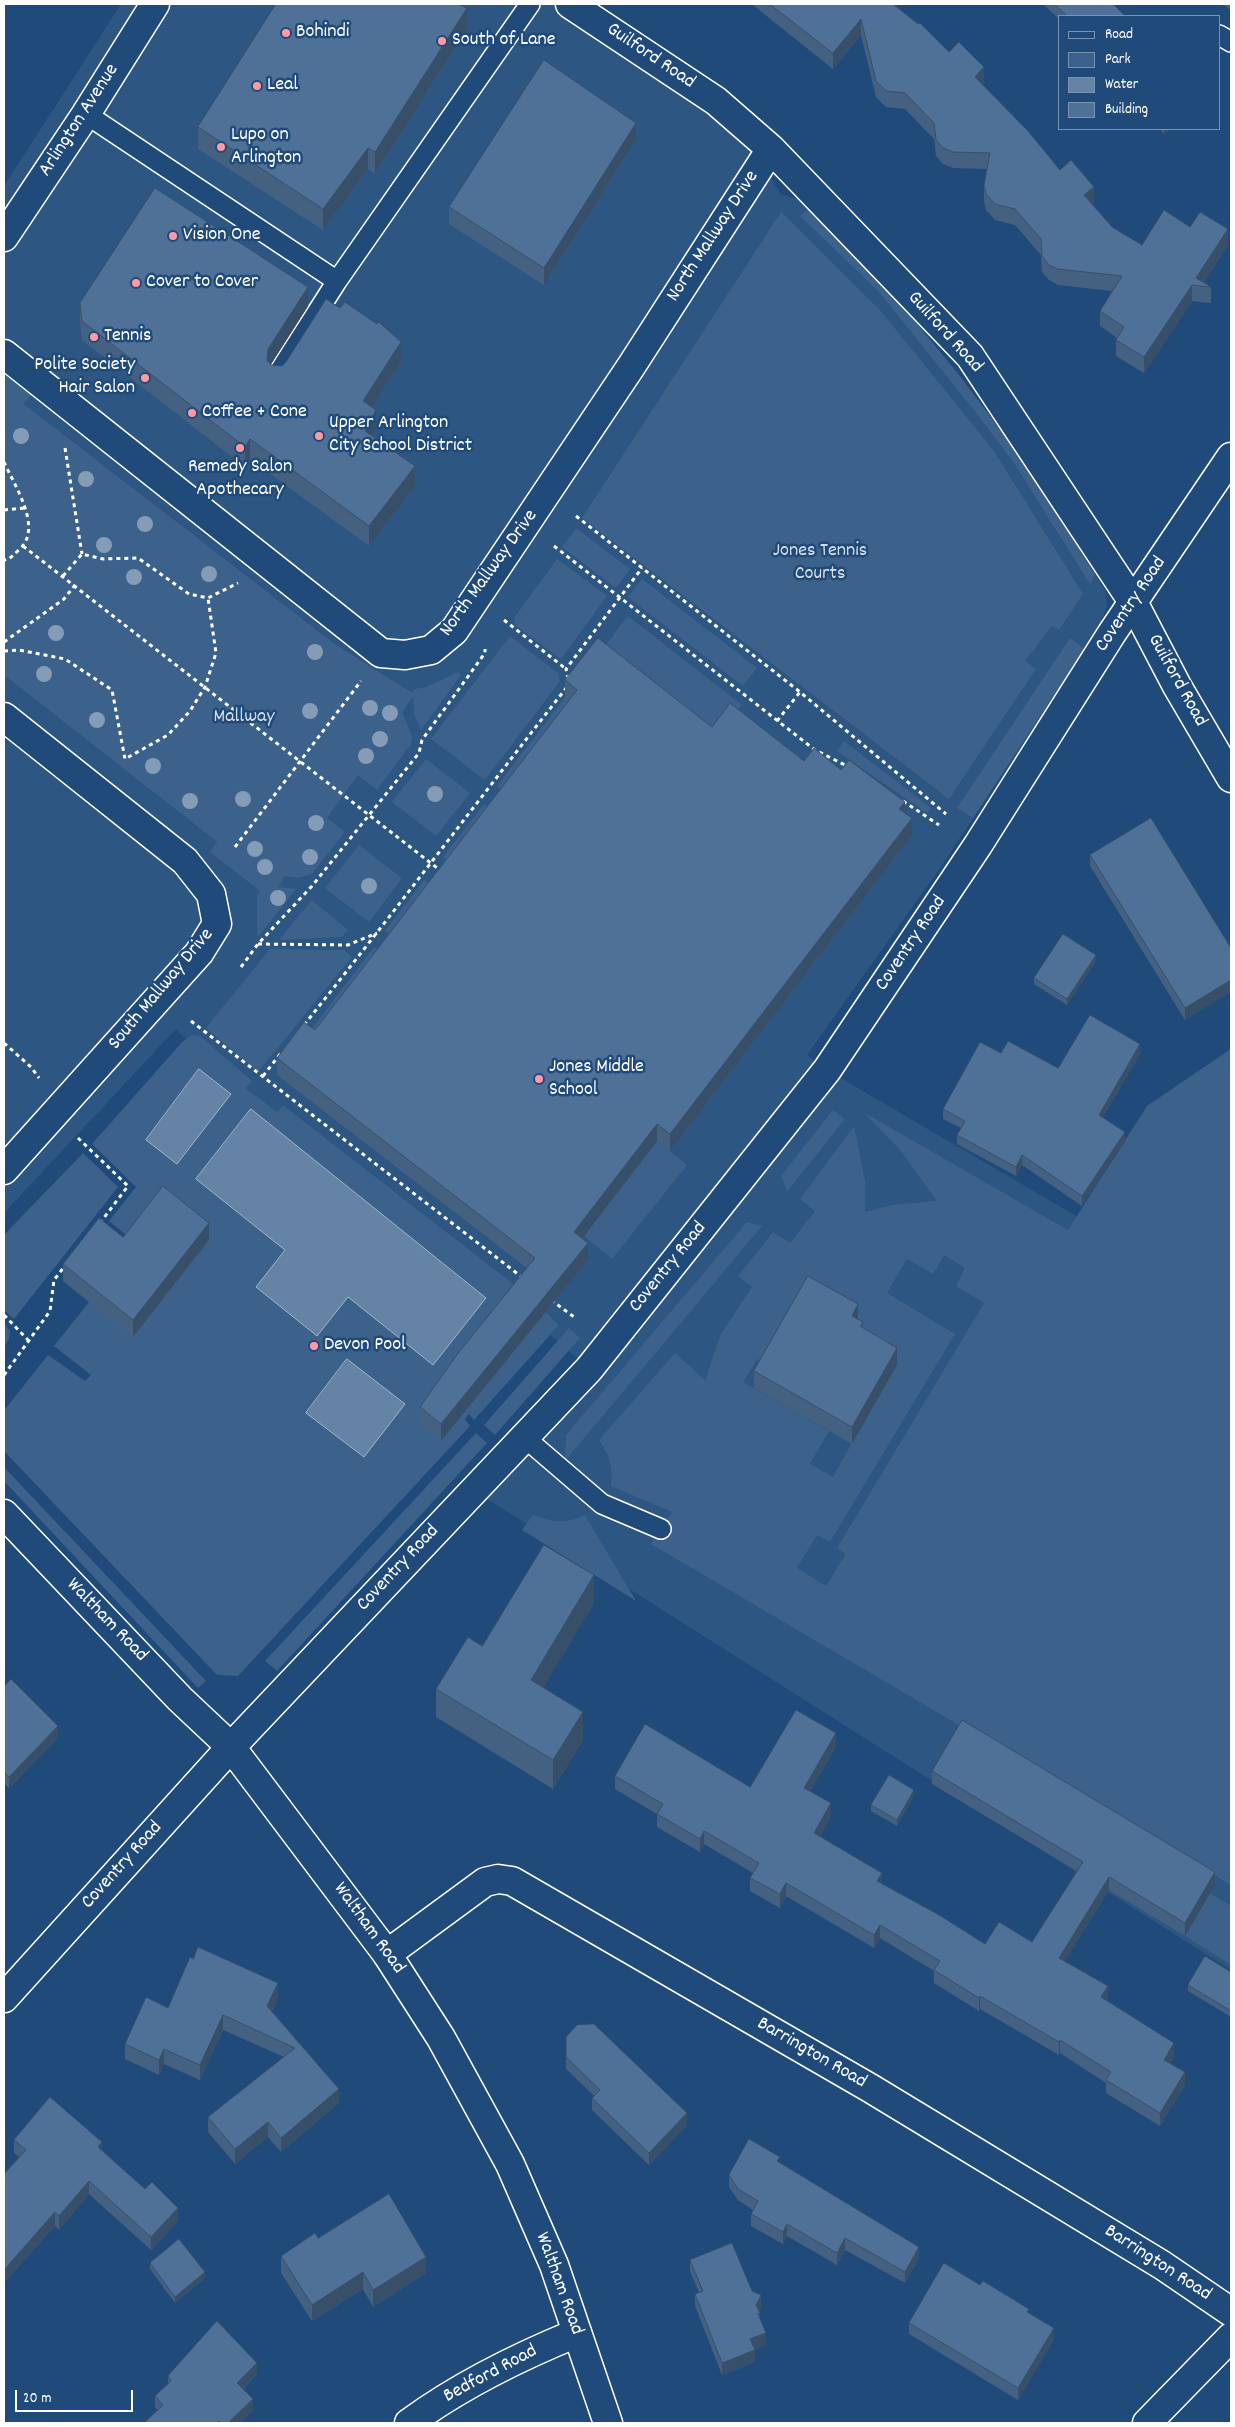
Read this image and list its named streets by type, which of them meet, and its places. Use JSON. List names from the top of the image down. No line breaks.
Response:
{"streets":{"street":["Guilford Road","Arlington Avenue","North Mallway Drive","Coventry Road","South Mallway Drive","Waltham Road","Barrington Road","Bedford Road"]},"crossings":[["Guilford Road","North Mallway Drive"],["Guilford Road","Coventry Road"],["Coventry Road","Waltham Road"],["Waltham Road","Barrington Road"],["Waltham Road","Bedford Road"]],"parks":["Jones Tennis Courts","Mallway"],"places":["Bohindi","South of Lane","Leal","Lupo on Arlington","Vision One","Cover to Cover","Tennis","Polite Society Hair Salon","Coffee + Cone","Upper Arlington City School District","Remedy Salon Apothecary","Jones Middle School","Devon Pool"],"legend":["Road","Park","Water","Building"],"scale_bar":"20 m"}
